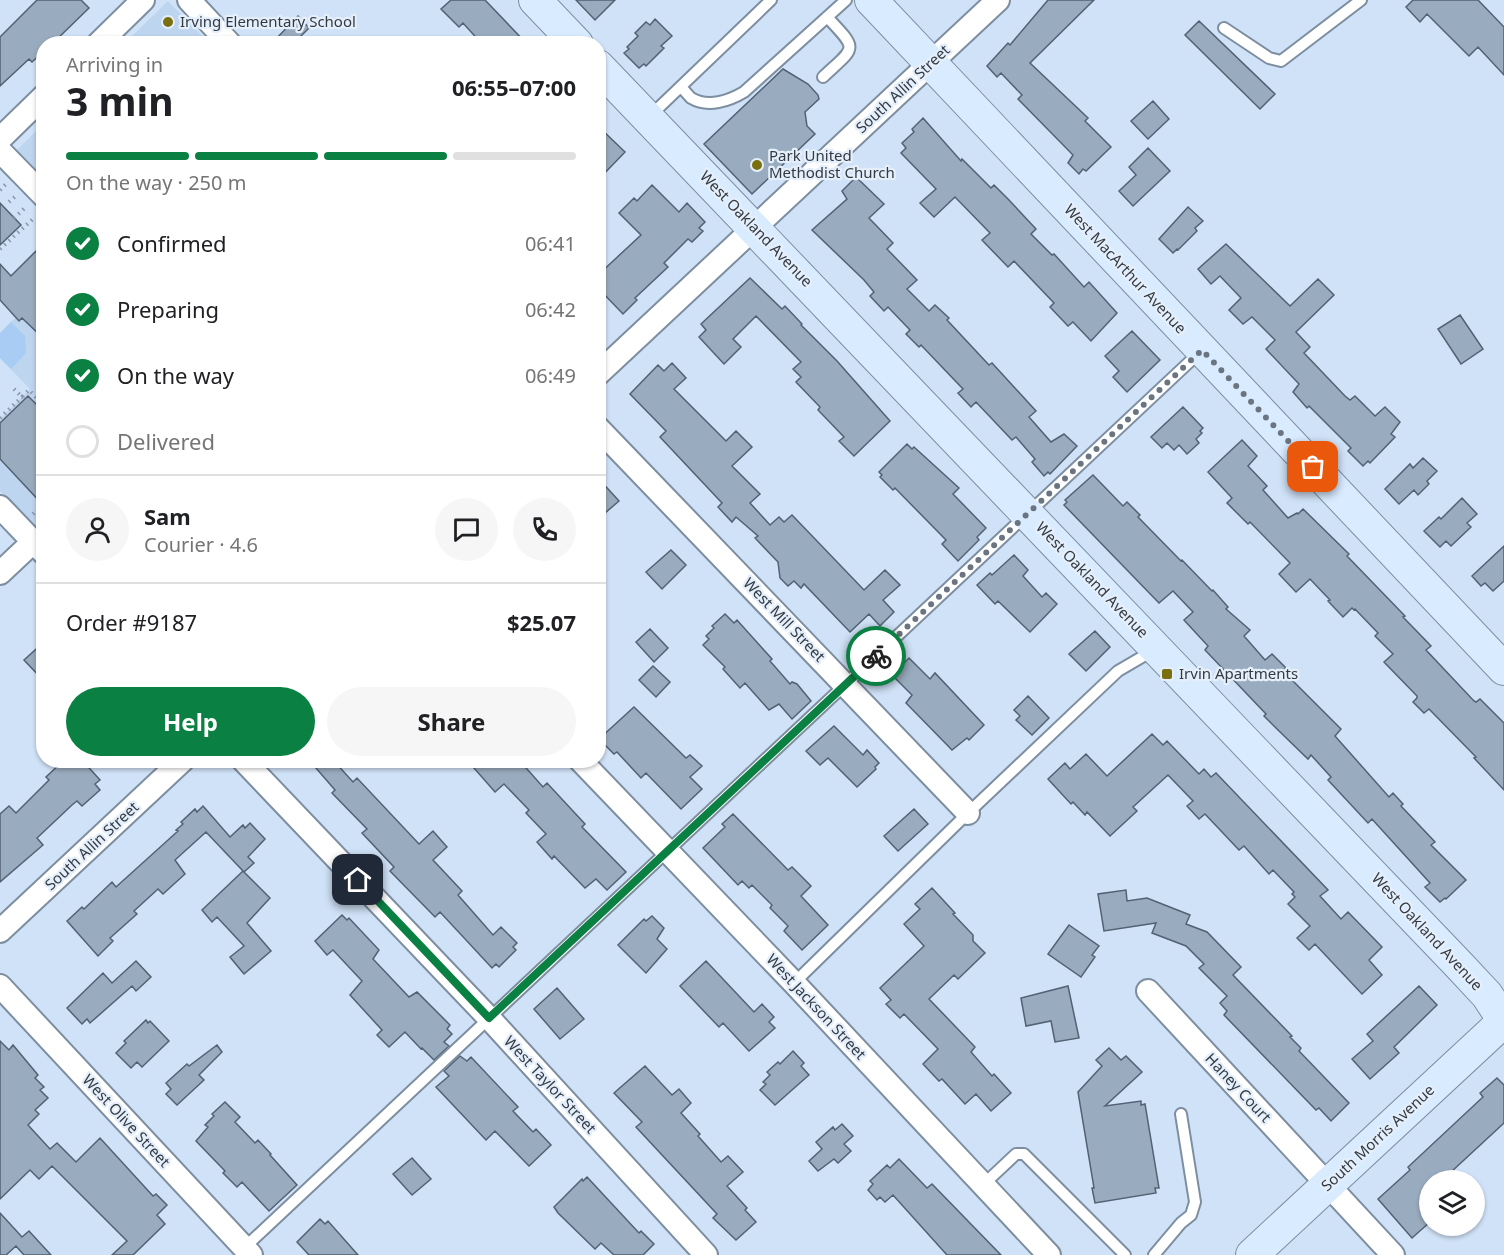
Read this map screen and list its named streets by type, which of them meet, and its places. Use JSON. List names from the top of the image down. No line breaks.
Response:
{"streets":{"main road":["West Oakland Avenue","West MacArthur Avenue","South Morris Avenue"],"street":["South Allin Street","West Mill Street","West Jackson Street","West Taylor Street","Haney Court","West Olive Street"]},"crossings":[["South Allin Street","West Oakland Avenue"],["South Allin Street","West MacArthur Avenue"],["West Oakland Avenue","South Morris Avenue"],["Haney Court","South Morris Avenue"]],"places":{"other":["Irving Elementary School","Park United Methodist Church"],"transit":["Irvin Apartments"]},"page":{"heading":["3 min","Arriving in","06:55–07:00"],"panel":["Sam","Courier · 4.6","Order #9187","$25.07"],"bar":"On the way · 250 m","list":[["Confirmed","06:41"],["Preparing","06:42"],["On the way","06:49"],"Delivered"],"buttons":["Help","Share"]}}
